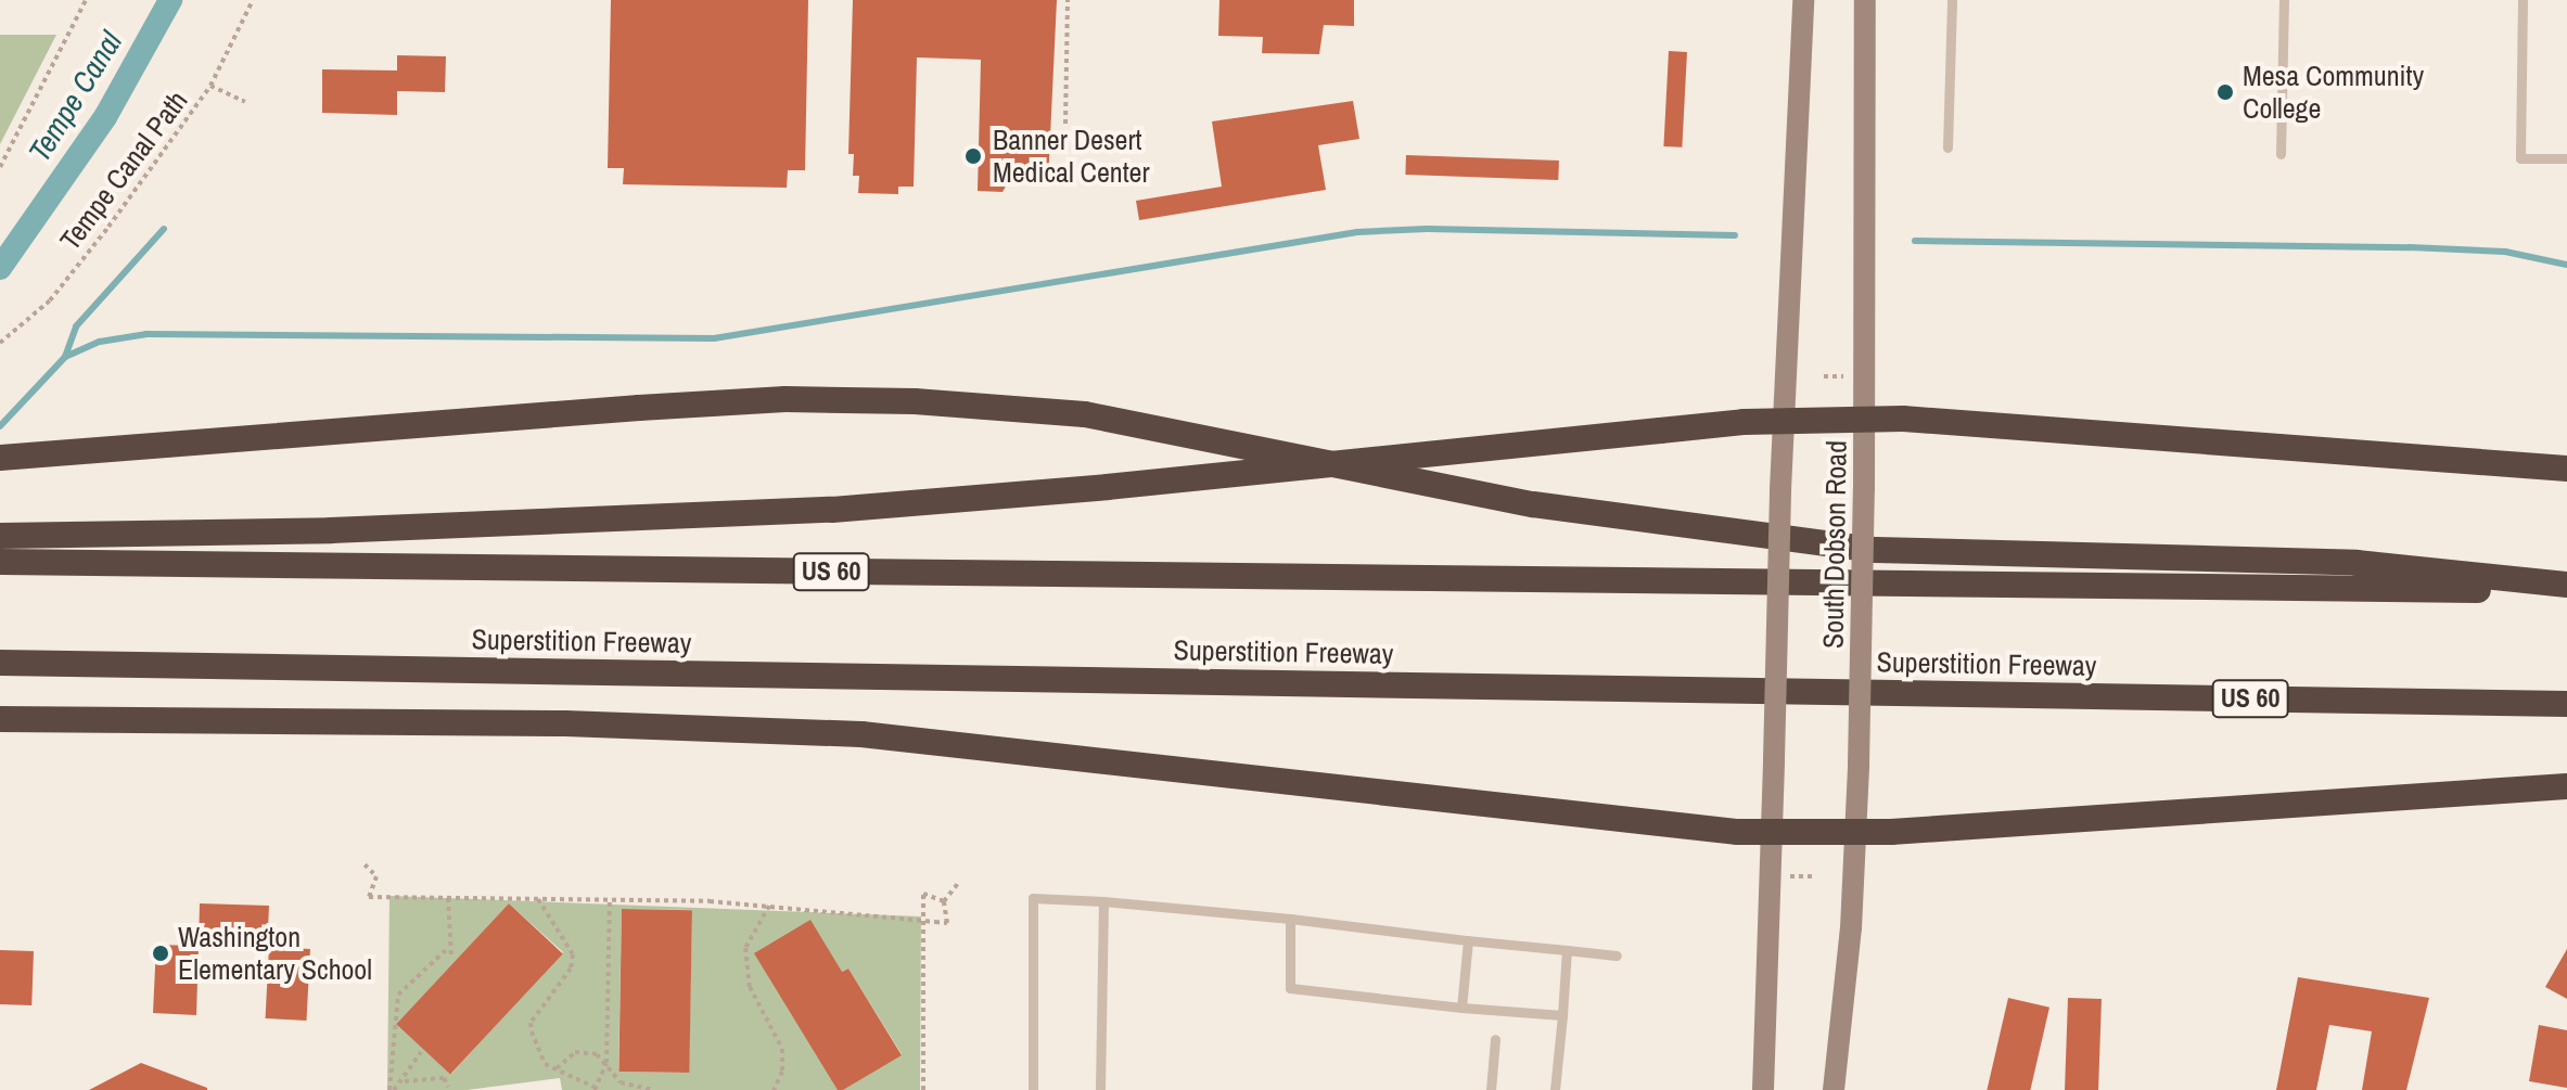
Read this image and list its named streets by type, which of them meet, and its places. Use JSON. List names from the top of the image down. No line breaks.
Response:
{"streets":{"highway":["US 60","Superstition Freeway"],"main road":["South Dobson Road"],"path":["Tempe Canal Path"]},"water":["Tempe Canal"],"places":["Mesa Community College","Banner Desert Medical Center","Washington Elementary School"]}
